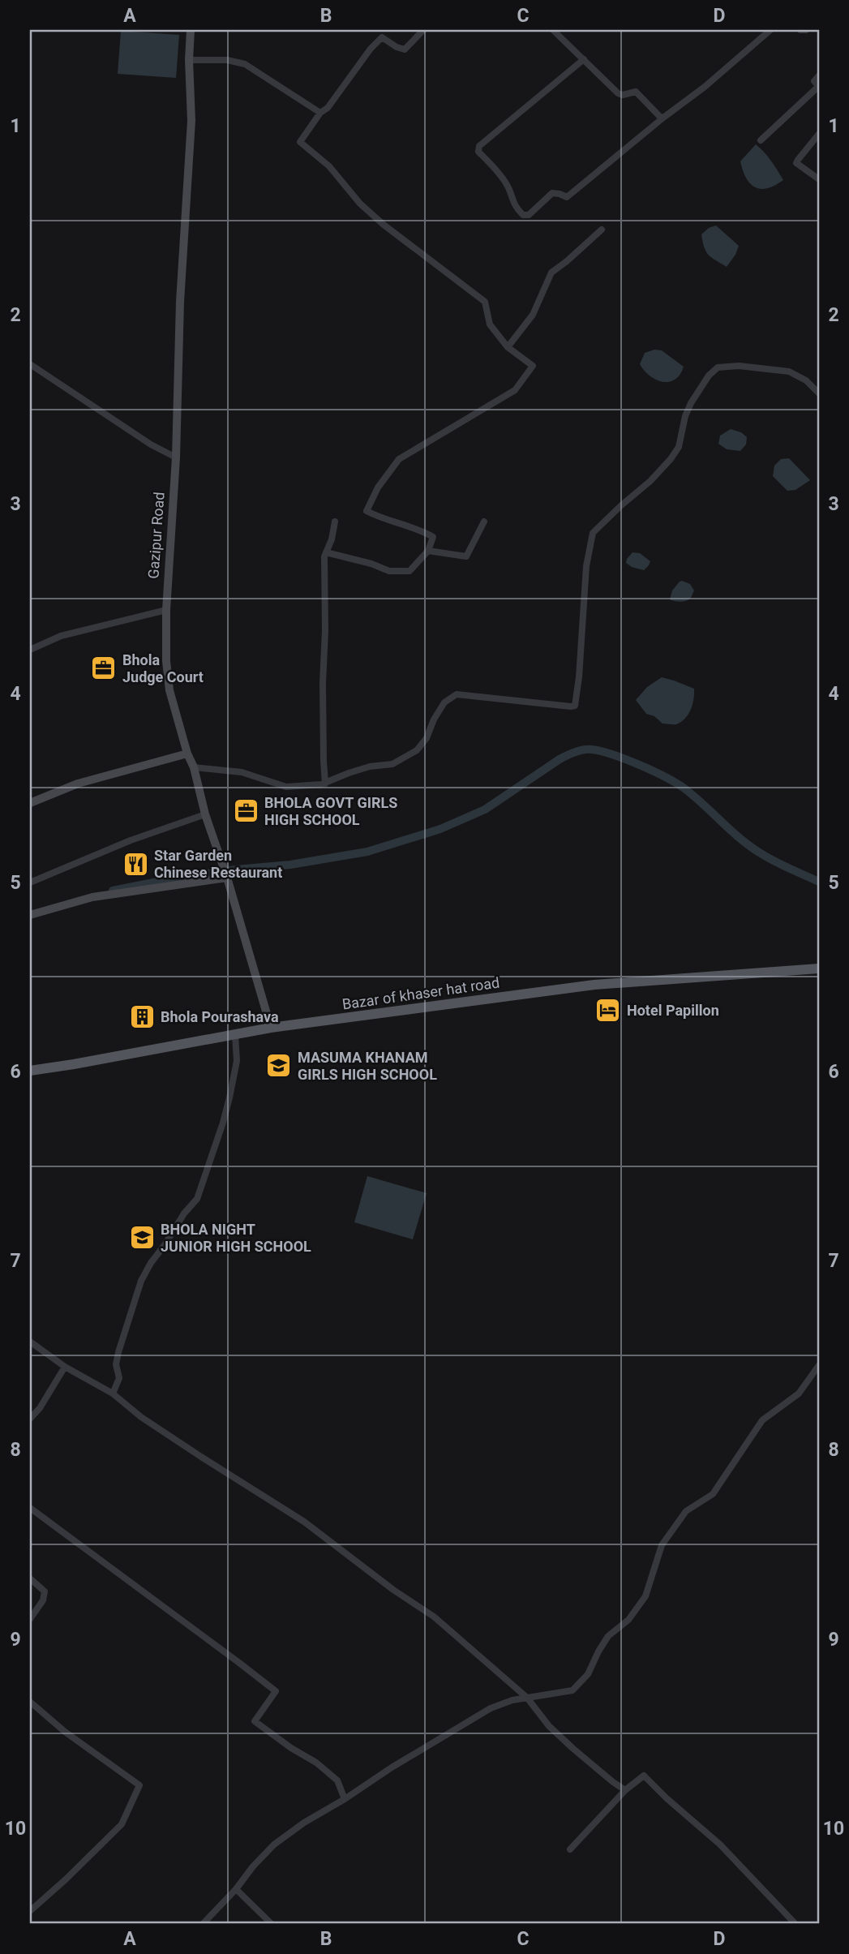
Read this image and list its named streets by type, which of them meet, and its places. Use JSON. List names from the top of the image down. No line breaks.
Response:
{"streets":{"main road":["Bazar of khaser hat road"],"street":["Gazipur Road"]},"crossings":[["Gazipur Road","Bazar of khaser hat road"]],"places":{"office":["Bhola Judge Court","BHOLA GOVT GIRLS HIGH SCHOOL"],"restaurant":["Star Garden Chinese Restaurant"],"hotel":["Hotel Papillon"],"building":["Bhola Pourashava"],"school or university":["MASUMA KHANAM GIRLS HIGH SCHOOL","BHOLA NIGHT JUNIOR HIGH SCHOOL"]},"grid":{"columns":["A","B","C","D"],"rows":["1","2","3","4","5","6","7","8","9","10"]}}
